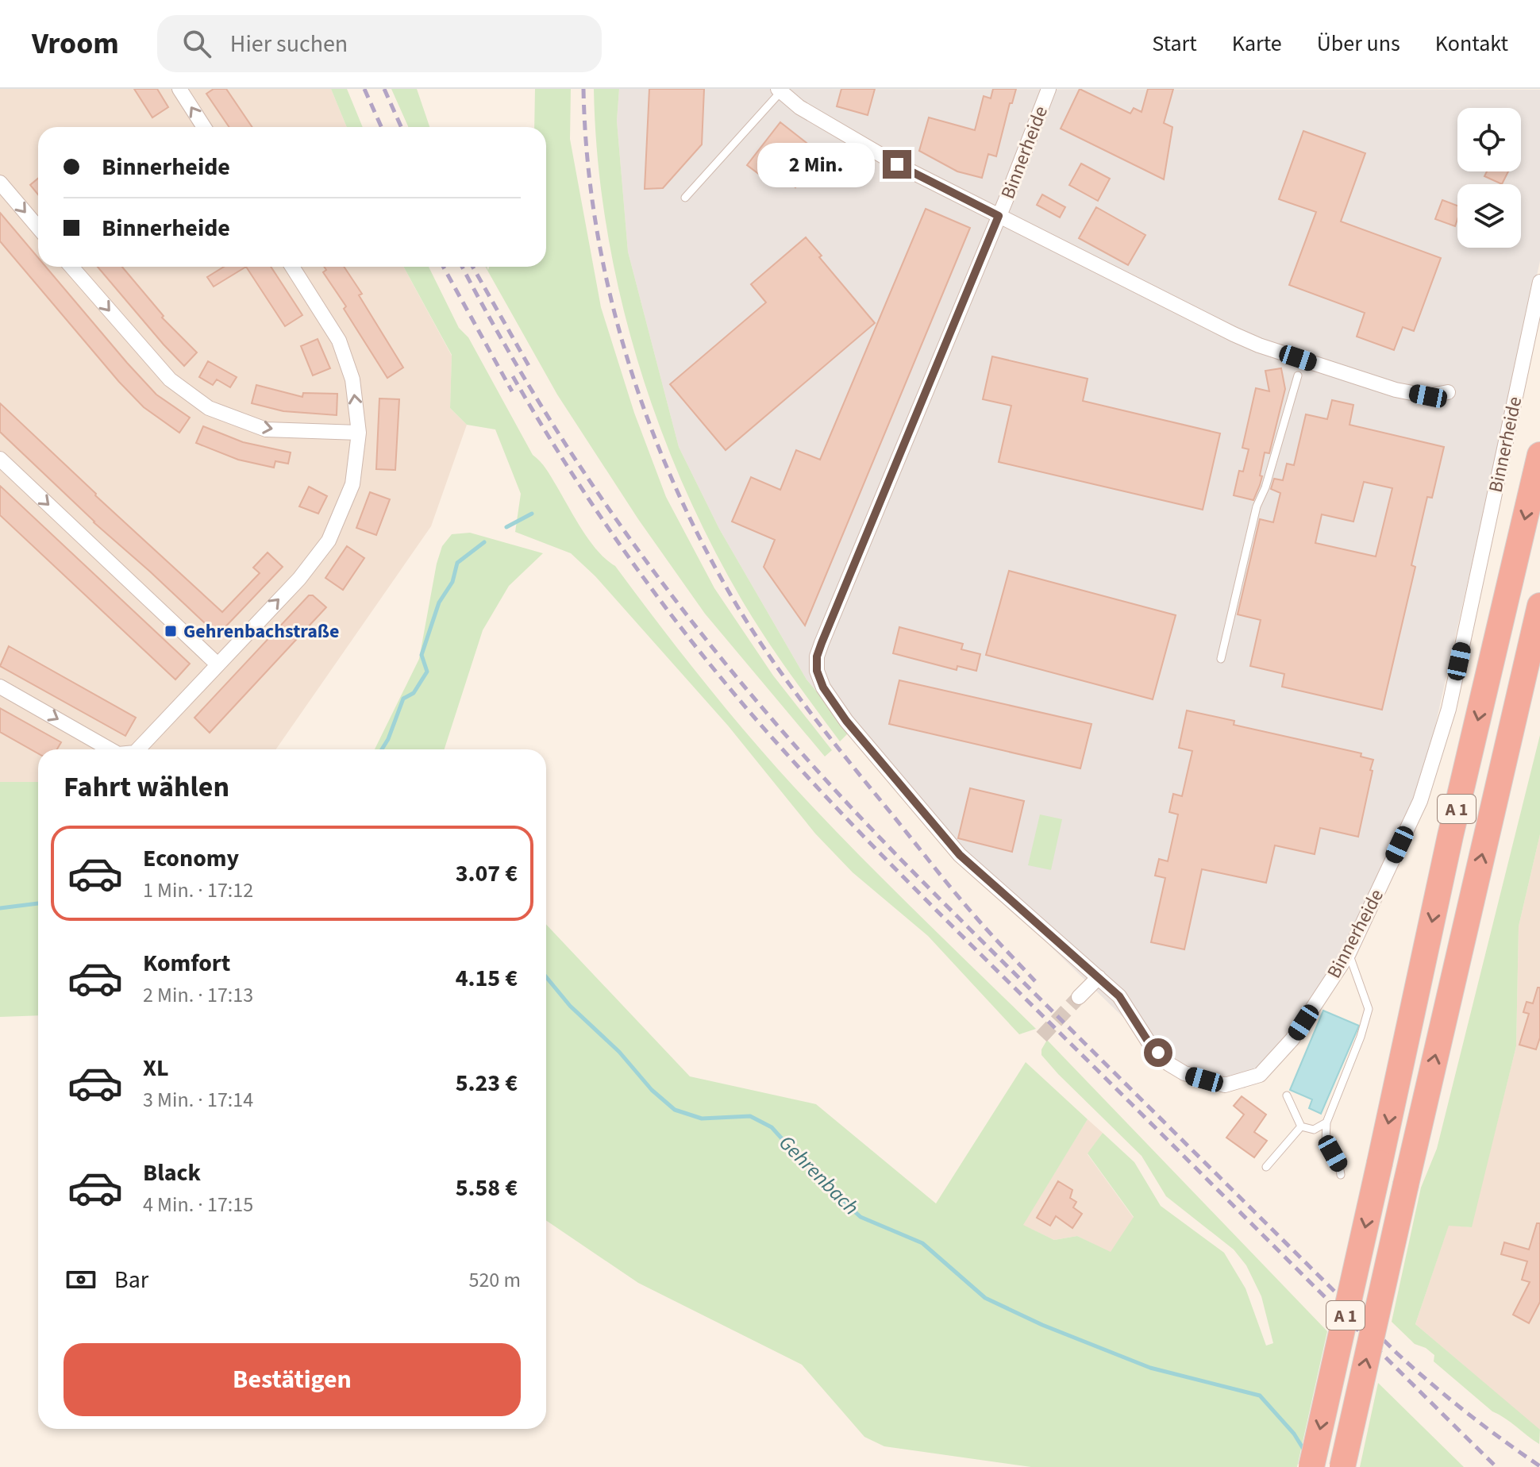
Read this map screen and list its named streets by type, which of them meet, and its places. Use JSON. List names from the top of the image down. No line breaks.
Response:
{"streets":{"highway":["A 1"],"street":["Binnerheide"]},"water":["Gehrenbach"],"places":{"transit":["Gehrenbachstraße"]},"page":{"header":"Vroom","search":"Hier suchen","nav":["Start","Karte","Über uns","Kontakt"],"banner":["Binnerheide","Binnerheide"],"bubble":"2 Min.","heading":"Fahrt wählen","list":[{"name":"Economy","note":"1 Min. · 17:12","value":"3.07 €"},{"name":"Komfort","note":"2 Min. · 17:13","value":"4.15 €"},{"name":"XL","note":"3 Min. · 17:14","value":"5.23 €"},{"name":"Black","note":"4 Min. · 17:15","value":"5.58 €"}],"pay":["Bar","520 m"],"buttons":"Bestätigen"}}
